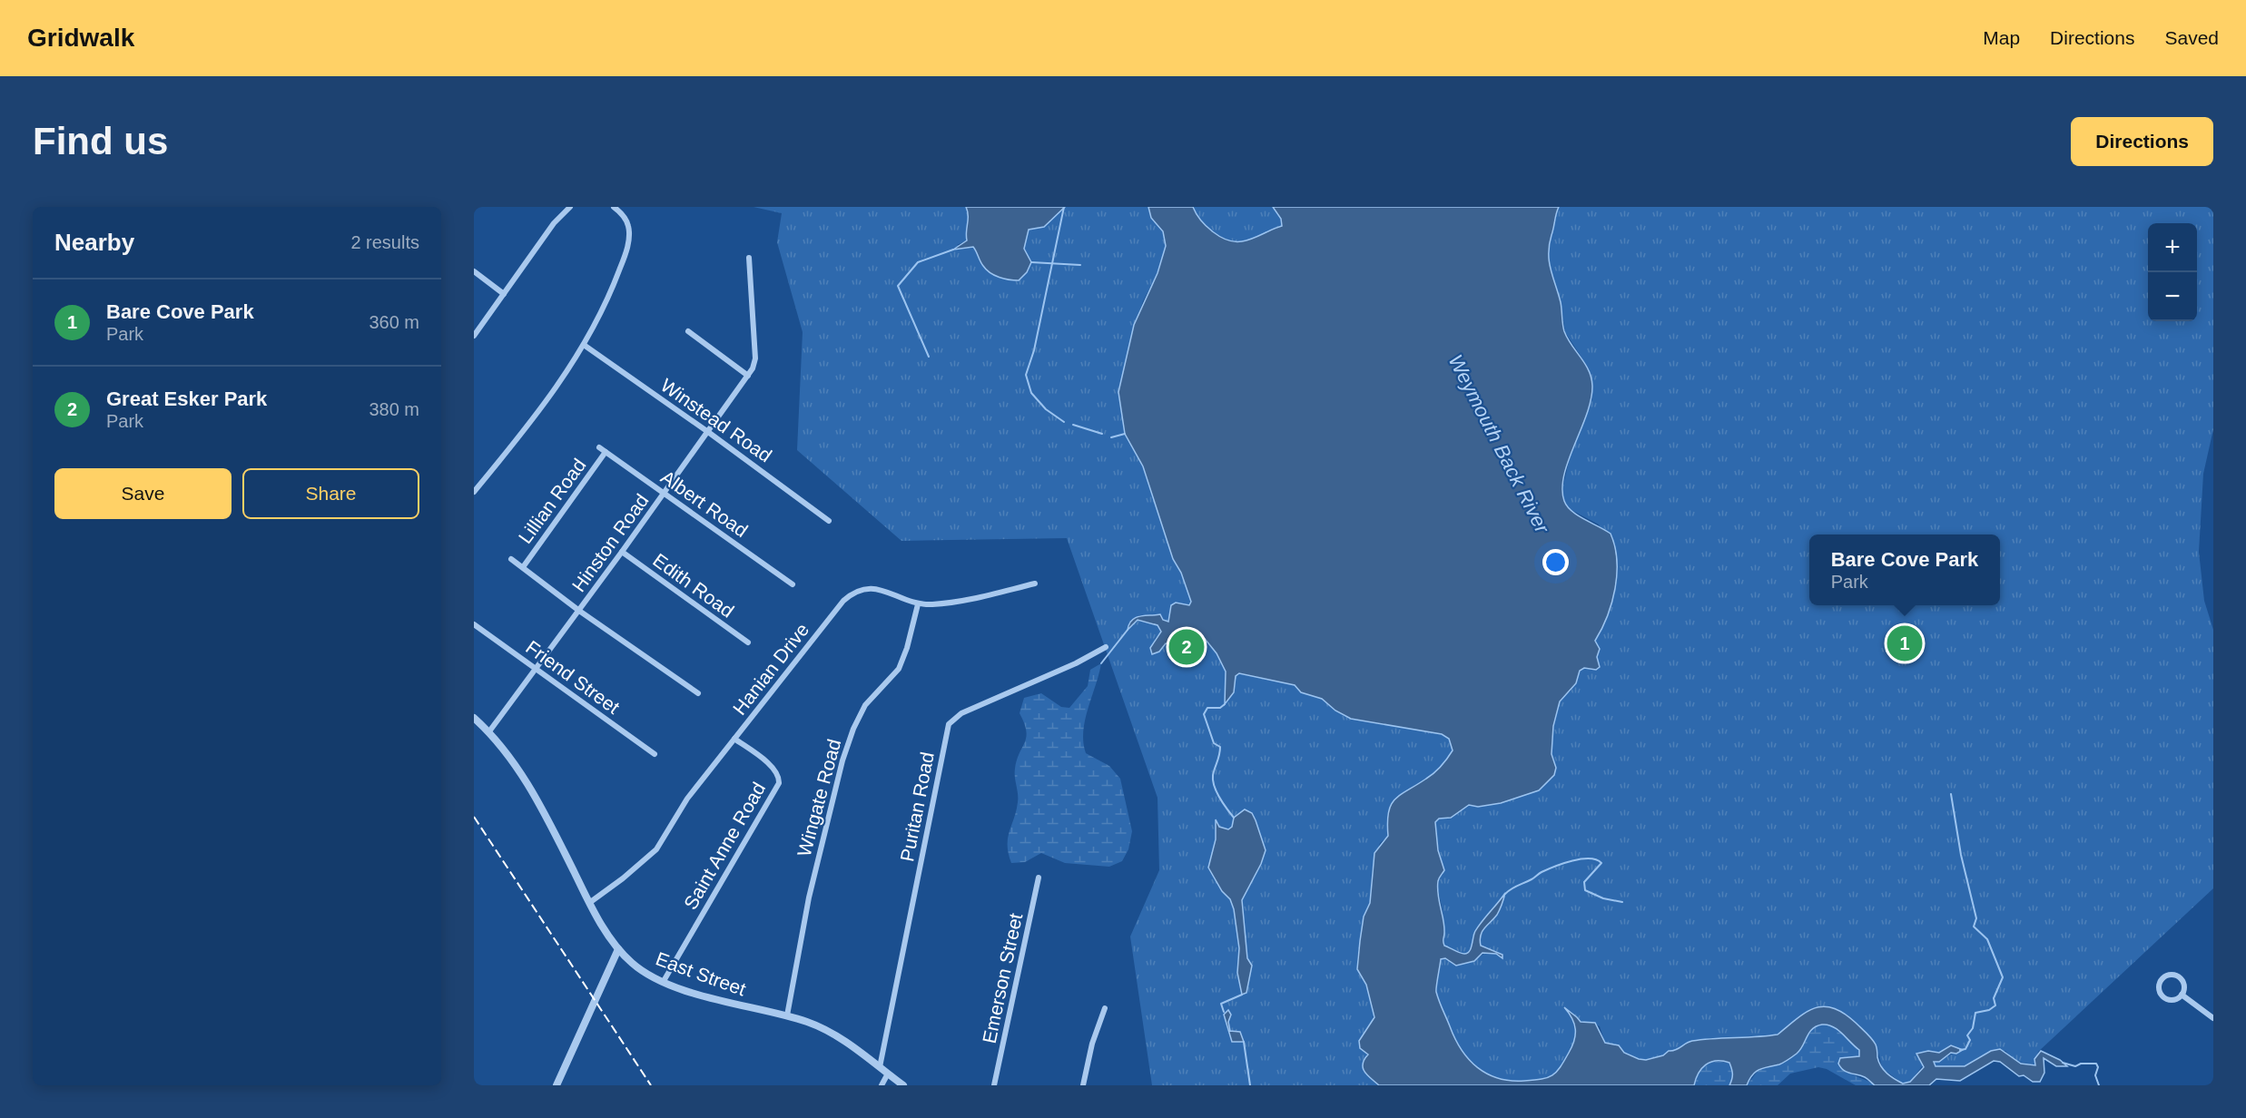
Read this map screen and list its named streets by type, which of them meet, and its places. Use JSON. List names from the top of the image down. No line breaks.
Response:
{"streets":{"street":["Winstead Road","Lillian Road","Albert Road","Hinston Road","Edith Road","Hanian Drive","Friend Street","Wingate Road","Puritan Road","Saint Anne Road","East Street","Emerson Street"]},"crossings":[["Winstead Road","Hinston Road"],["Lillian Road","Albert Road"],["Albert Road","Hinston Road"],["Hinston Road","Edith Road"],["Hinston Road","Friend Street"],["Hinston Road","East Street"],["Hanian Drive","Wingate Road"],["Hanian Drive","Saint Anne Road"],["Hanian Drive","East Street"],["Wingate Road","East Street"],["Puritan Road","East Street"],["Saint Anne Road","East Street"]],"water":["Weymouth Back River"],"page":{"header":"Gridwalk","nav":["Map","Directions","Saved"],"buttons":["Directions",["Save","Share"]],"title":"Find us","heading":["Nearby","2 results"],"map_buttons":["+","−"],"list":[{"mark":"1","name":"Bare Cove Park","note":"Park","value":"360 m"},{"mark":"2","name":"Great Esker Park","note":"Park","value":"380 m"}],"popup":["Bare Cove Park","Park"],"pins":["1","2"]}}
